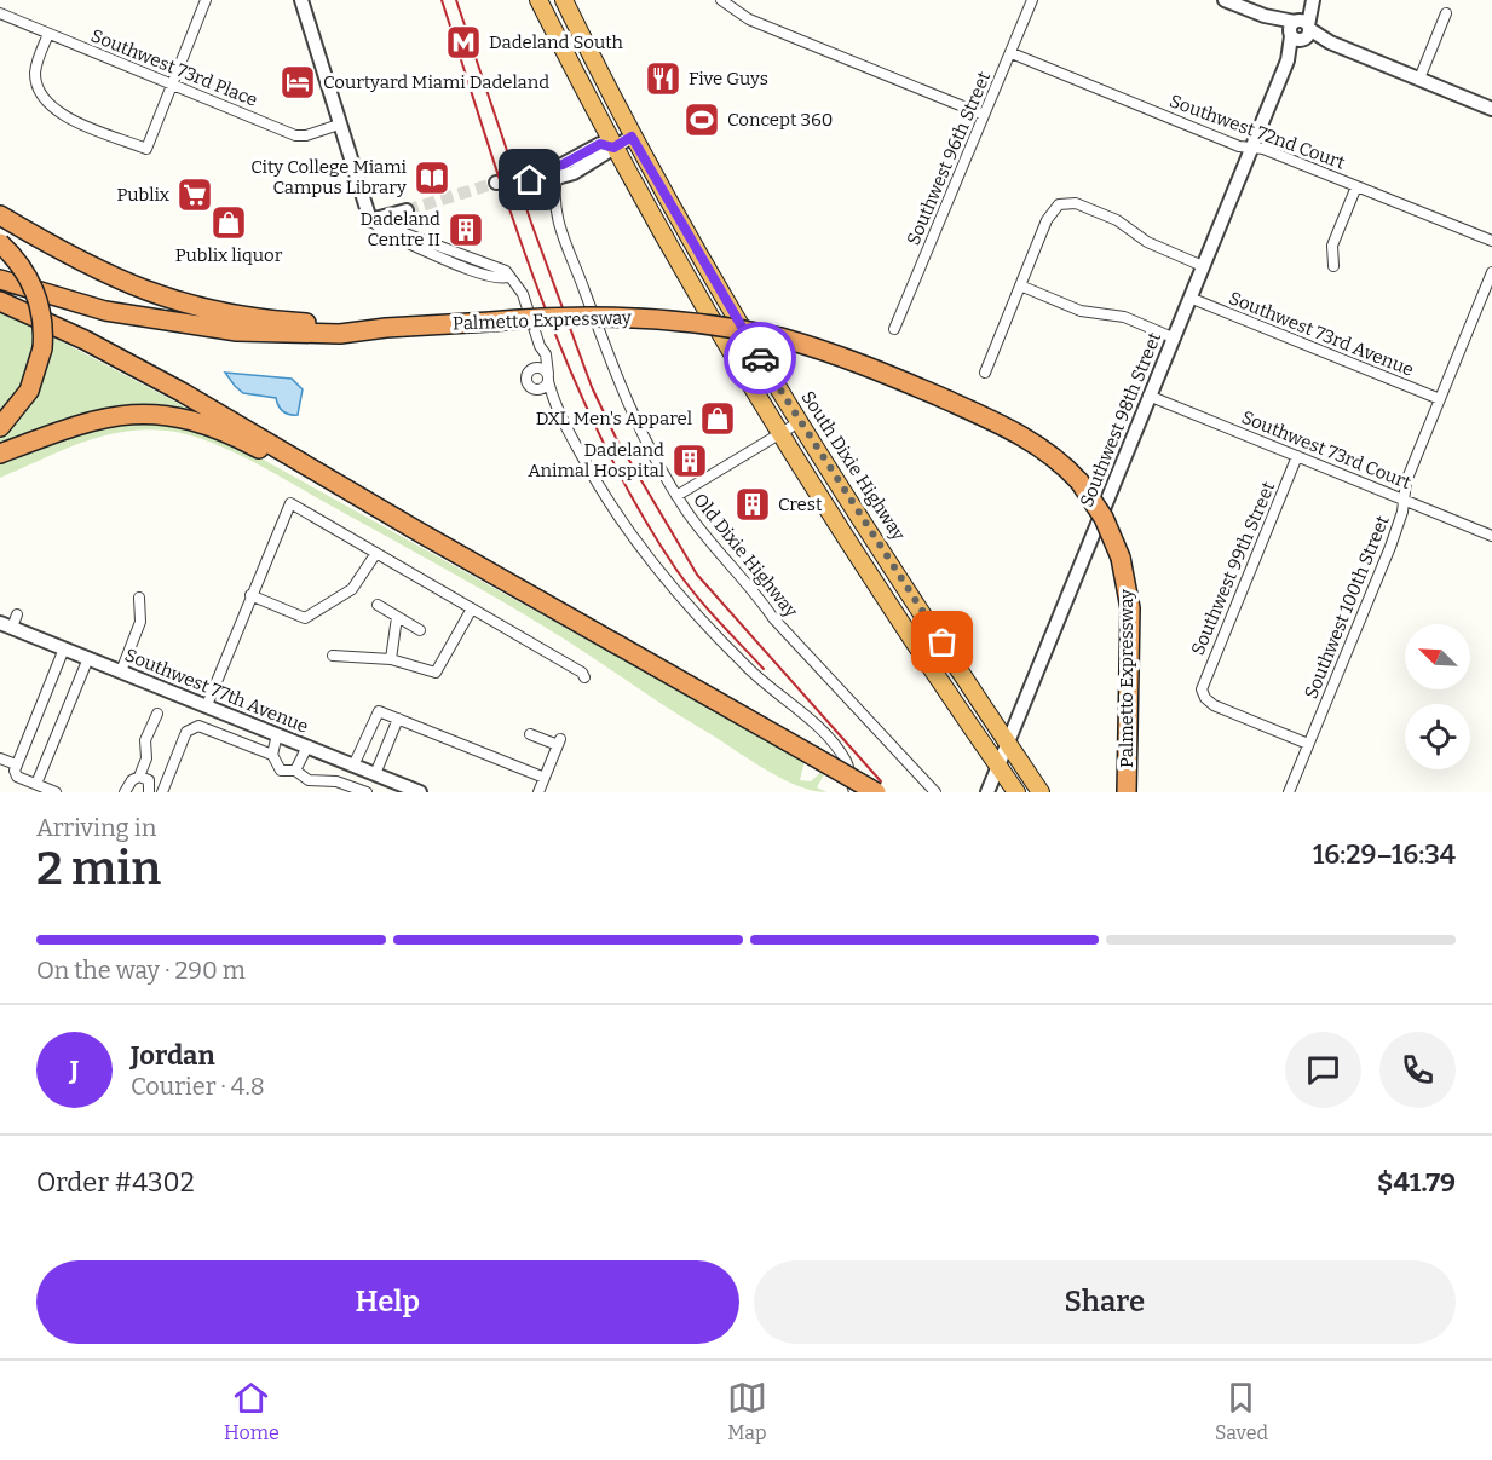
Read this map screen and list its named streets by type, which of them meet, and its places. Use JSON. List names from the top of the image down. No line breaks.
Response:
{"streets":{"highway":["Palmetto Expressway","South Dixie Highway"],"street":["Southwest 73rd Place","Southwest 72nd Court","Southwest 96th Street","Southwest 73rd Avenue","Southwest 98th Street","Southwest 73rd Court","Old Dixie Highway","Southwest 99th Street","Southwest 100th Street","Southwest 77th Avenue"]},"crossings":[["Southwest 72nd Court","Southwest 96th Street"],["Southwest 72nd Court","Southwest 98th Street"],["Southwest 73rd Avenue","Southwest 98th Street"],["Southwest 73rd Avenue","Southwest 100th Street"],["Southwest 98th Street","Southwest 73rd Court"],["Southwest 98th Street","South Dixie Highway"],["Southwest 73rd Court","Southwest 99th Street"],["Southwest 73rd Court","Southwest 100th Street"],["Southwest 99th Street","Southwest 100th Street"]],"places":{"metro station":["Dadeland South"],"restaurant":["Five Guys"],"hotel":["Courtyard Miami Dadeland"],"sports":["Concept 360"],"library":["City College Miami Campus Library"],"supermarket":["Publix"],"shop":["Publix liquor","DXL Men's Apparel"],"building":["Dadeland Centre II","Dadeland Animal Hospital","Crest"]},"north":"top left","page":{"heading":["2 min","Arriving in","16:29–16:34"],"panel":["Jordan","Courier · 4.8","Order #4302","$41.79"],"bar":"On the way · 290 m","round":"J","buttons":["Help","Share"],"tabs":["Home","Map","Saved"]}}
